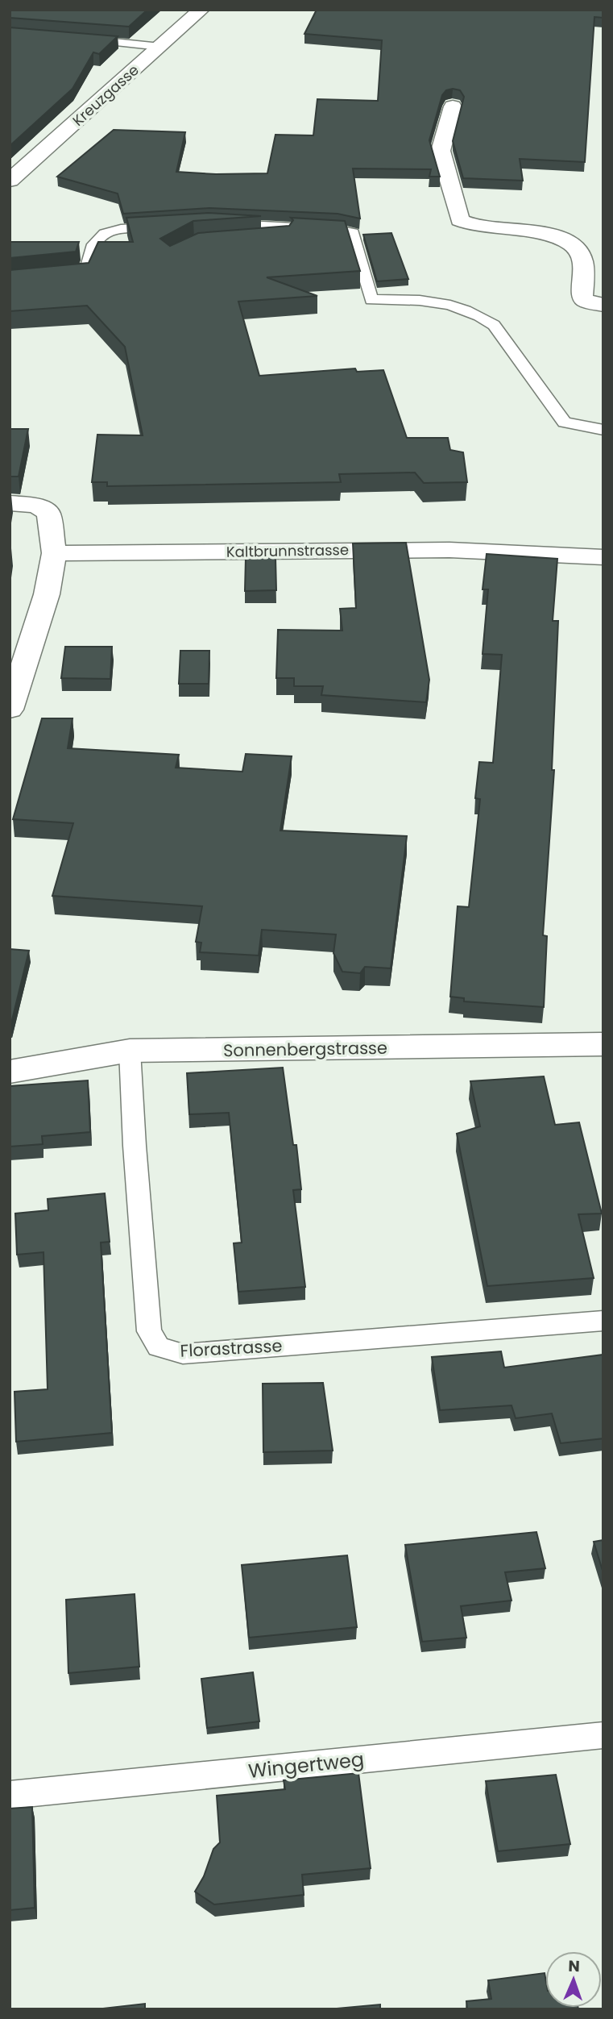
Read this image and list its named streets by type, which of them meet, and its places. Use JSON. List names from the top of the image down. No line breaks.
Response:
{"streets":{"street":["Kreuzgasse","Kaltbrunnstrasse","Sonnenbergstrasse"],"lane":["Florastrasse","Wingertweg"]},"crossings":[["Sonnenbergstrasse","Florastrasse"]],"north":"top"}
